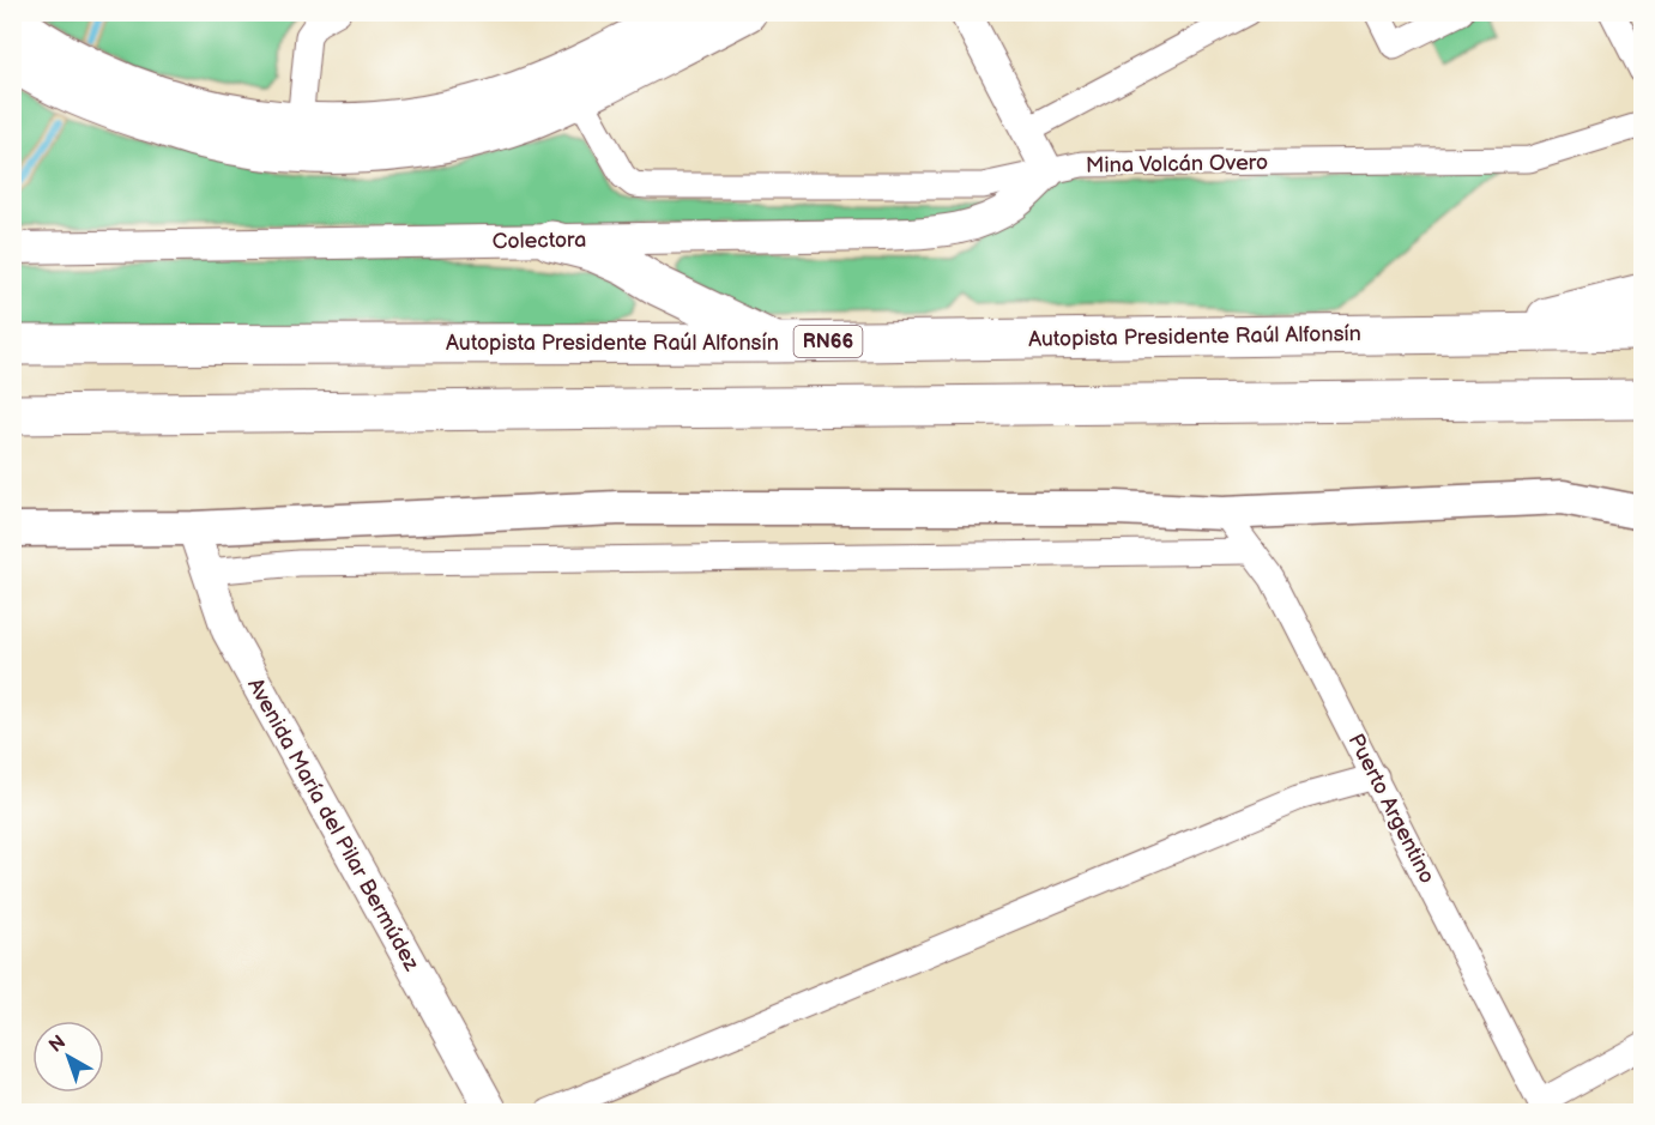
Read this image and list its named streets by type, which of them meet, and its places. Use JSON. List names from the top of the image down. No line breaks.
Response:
{"streets":{"main road":["Autopista Presidente Raúl Alfonsín","RN66"],"street":["Mina Volcán Overo","Colectora","Puerto Argentino","Avenida María del Pilar Bermúdez"]},"crossings":[["Mina Volcán Overo","Colectora"]],"north":"top left"}
